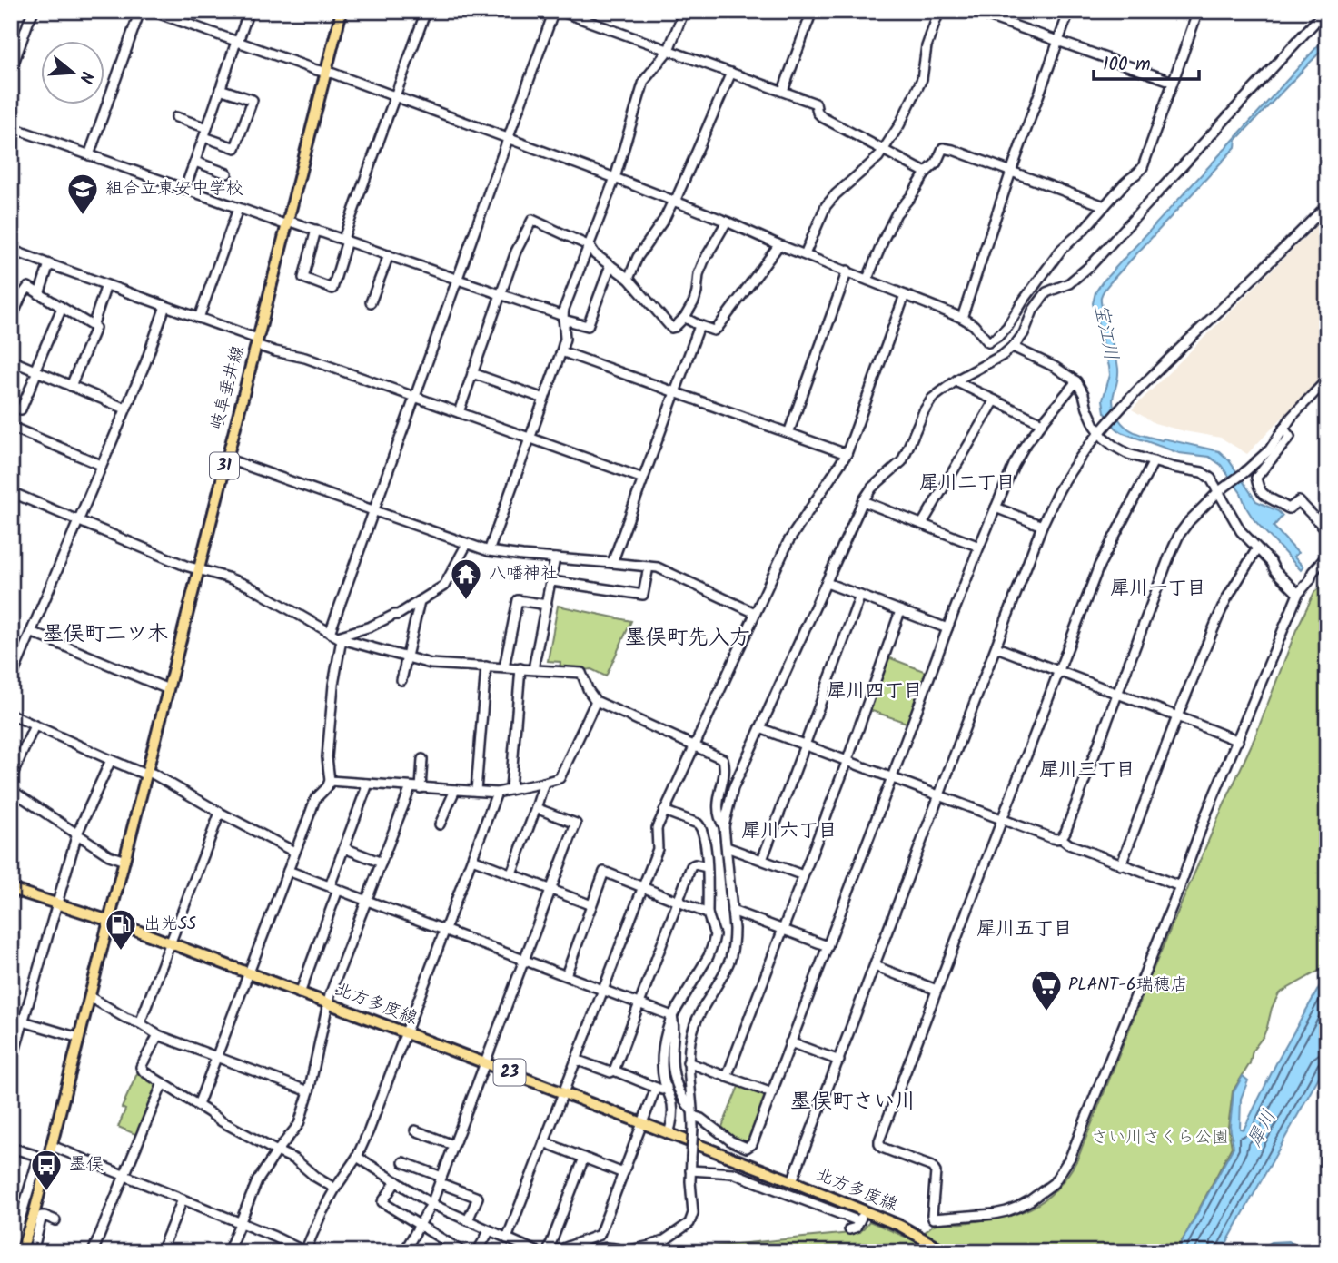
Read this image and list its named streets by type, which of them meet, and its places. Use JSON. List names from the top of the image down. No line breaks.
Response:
{"streets":{"main road":["岐阜垂井線","31","北方多度線","23"]},"crossings":[["岐阜垂井線","北方多度線"]],"districts":["犀川二丁目","犀川一丁目","墨俣町二ツ木","墨俣町先入方","犀川四丁目","犀川三丁目","犀川六丁目","犀川五丁目","墨俣町さい川"],"water":["宝江川","犀川"],"parks":["さい川さくら公園"],"places":{"school or university":["組合立東安中学校"],"temple":["八幡神社"],"fuel station":["出光SS"],"supermarket":["PLANT-6瑞穂店"],"bus stop":["墨俣"]},"scale_bar":"100 m","north":"right"}
